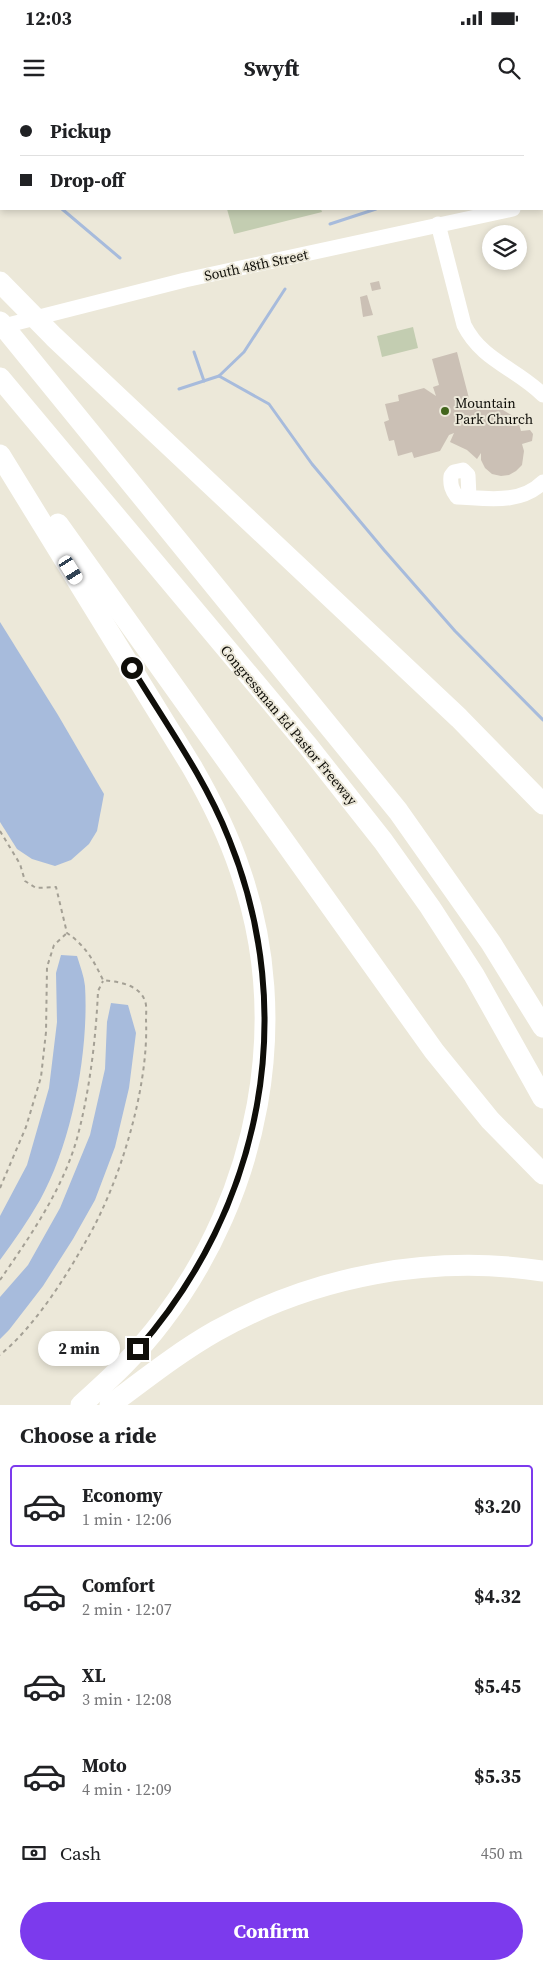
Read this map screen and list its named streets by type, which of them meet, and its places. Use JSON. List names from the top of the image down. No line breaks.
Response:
{"streets":{"highway":["Congressman Ed Pastor Freeway"],"street":["South 48th Street"]},"places":["Mountain Park Church"],"page":{"status":"12:03","header":"Swyft","banner":["Pickup","Drop-off"],"bubble":"2 min","heading":"Choose a ride","list":[{"name":"Economy","note":"1 min · 12:06","value":"$3.20"},{"name":"Comfort","note":"2 min · 12:07","value":"$4.32"},{"name":"XL","note":"3 min · 12:08","value":"$5.45"},{"name":"Moto","note":"4 min · 12:09","value":"$5.35"}],"pay":["Cash","450 m"],"buttons":"Confirm"}}
